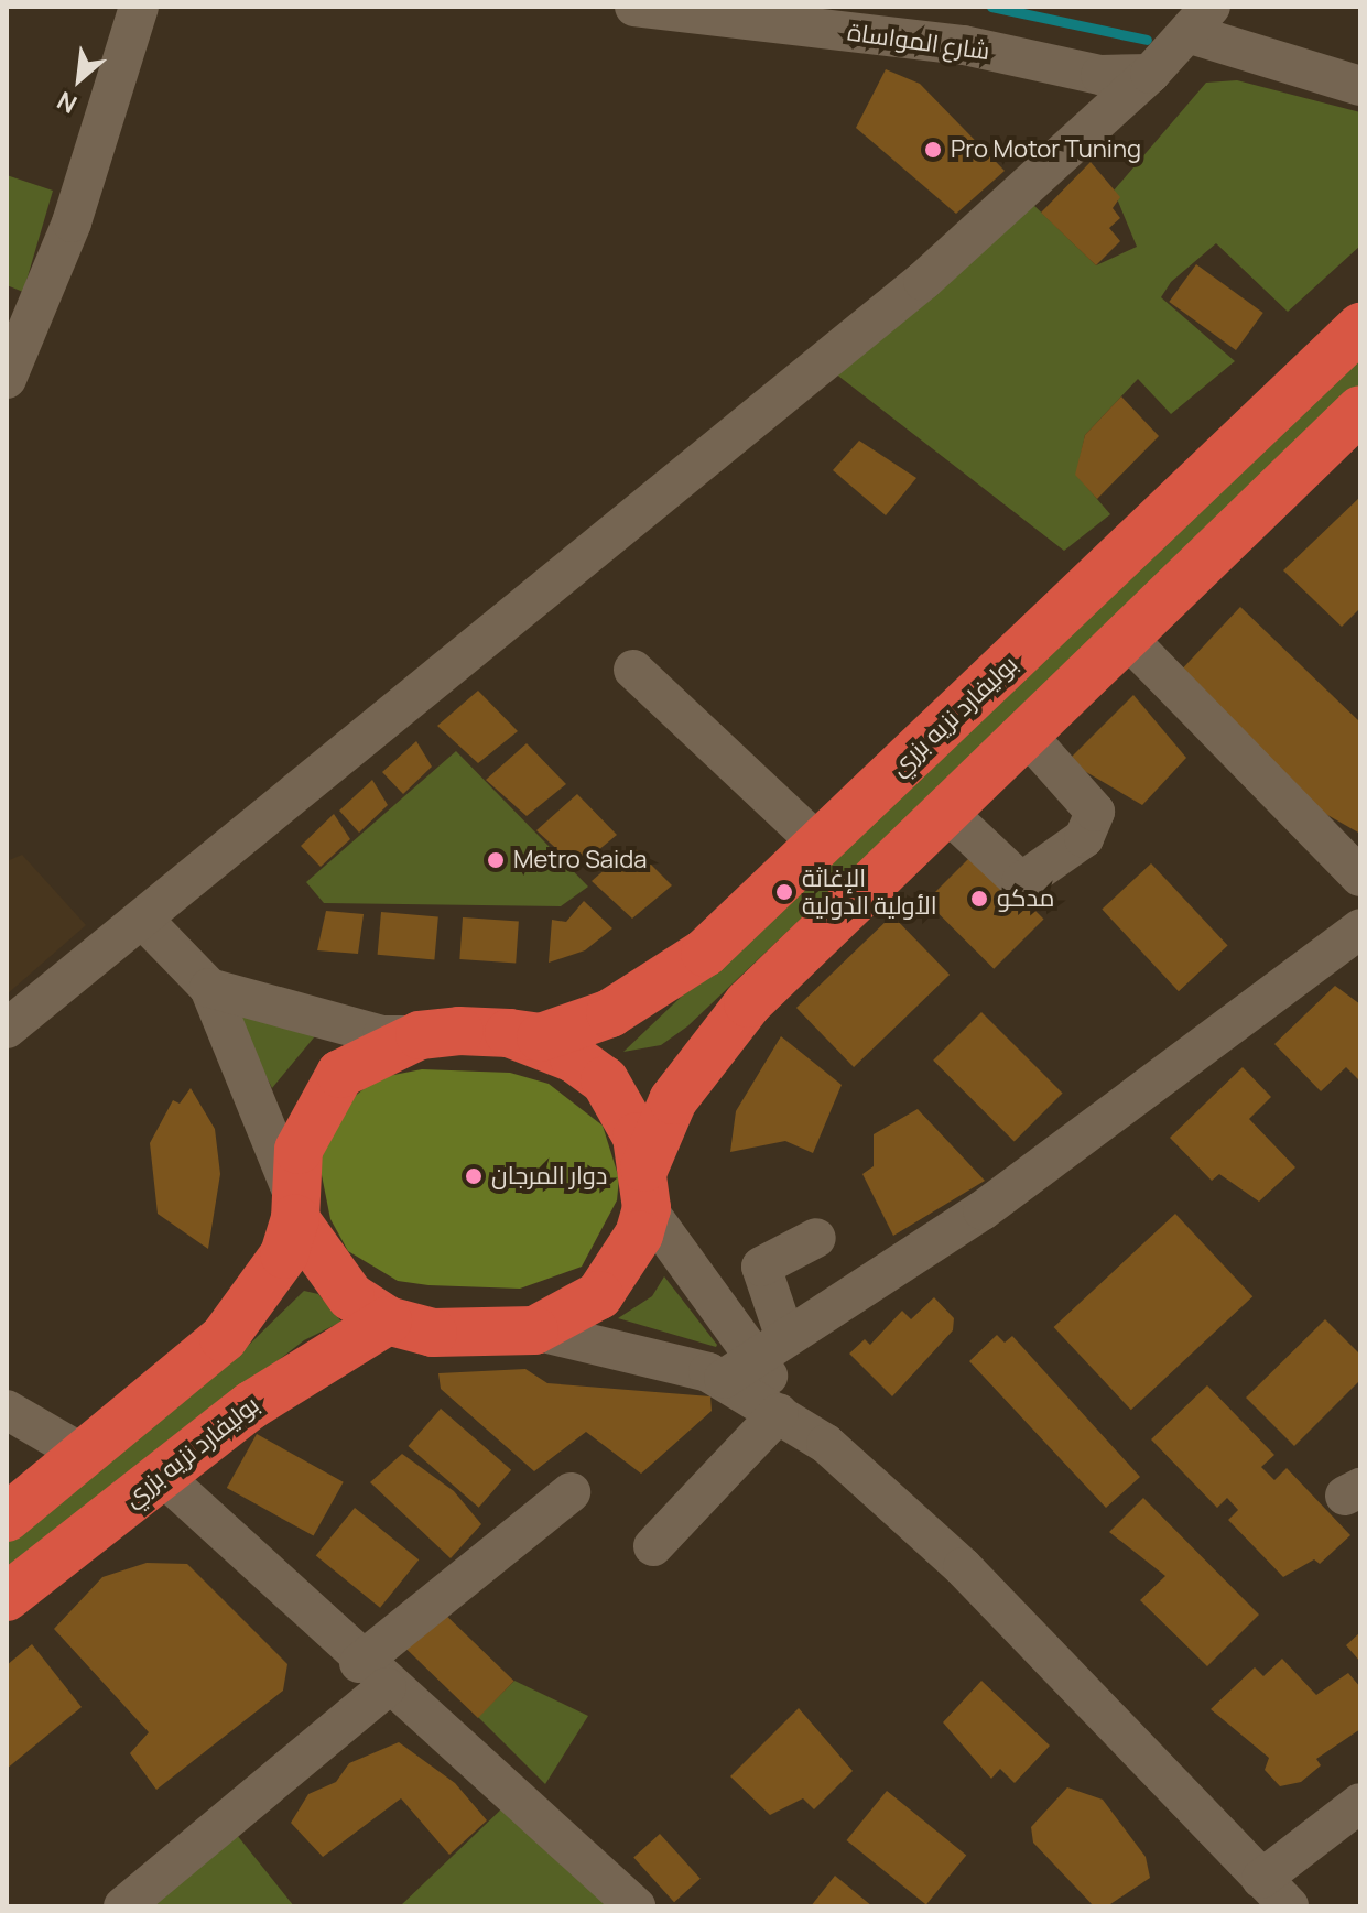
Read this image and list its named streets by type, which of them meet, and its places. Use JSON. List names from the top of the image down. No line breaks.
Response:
{"streets":{"highway":["بوليفارد نزيه بزري"],"street":["شارع المواساة"]},"places":["Pro Motor Tuning","Metro Saida","الإغاثة الأولية الدولية","مدكو","دوار المرجان"],"north":"bottom left"}
